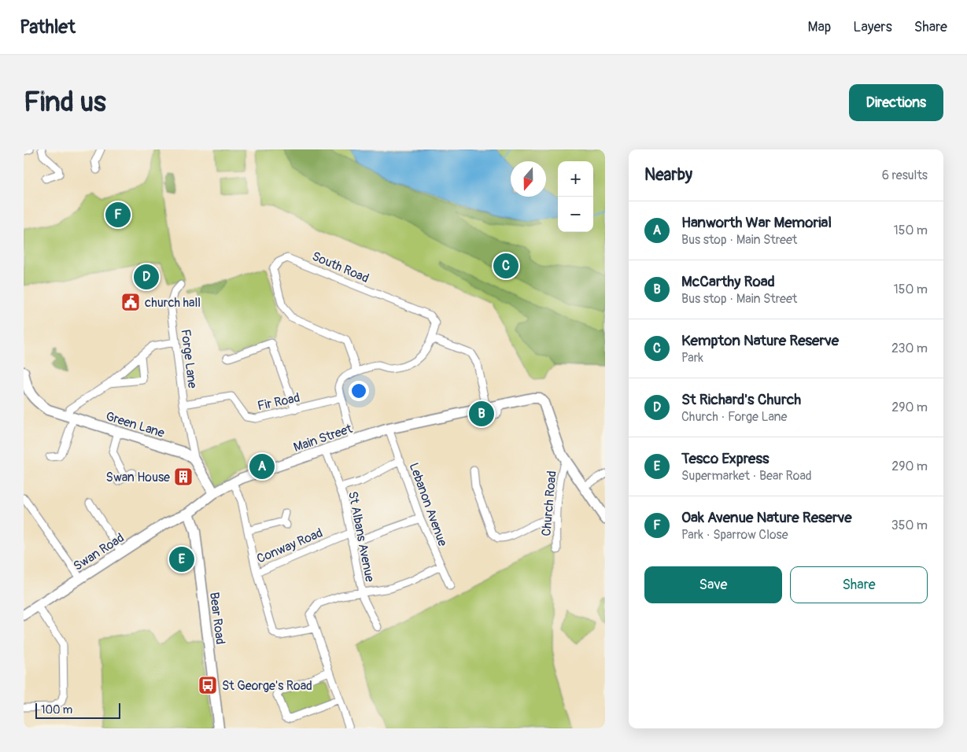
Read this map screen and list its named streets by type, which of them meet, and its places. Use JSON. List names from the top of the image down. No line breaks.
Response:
{"streets":{"street":["South Road","Forge Lane","Fir Road","Green Lane","Main Street","Church Road","Lebanon Avenue","St Albans Avenue","Conway Road","Swan Road","Bear Road"]},"crossings":[["South Road","Fir Road"],["South Road","Main Street"],["Forge Lane","Fir Road"],["Forge Lane","Green Lane"],["Green Lane","Main Street"],["Main Street","Church Road"],["Main Street","Lebanon Avenue"],["Main Street","St Albans Avenue"],["Main Street","Conway Road"],["Main Street","Swan Road"],["Main Street","Bear Road"],["St Albans Avenue","Conway Road"],["Swan Road","Bear Road"]],"places":{"public building":["church hall"],"building":["Swan House"],"bus stop":["St George's Road"]},"scale_bar":"100 m","north":"bottom","page":{"header":"Pathlet","nav":["Map","Layers","Share"],"buttons":["Directions",["Save","Share"]],"title":"Find us","heading":["Nearby","6 results"],"map_buttons":["+","−"],"pins":["F","C","D","B","A","E"],"list":[{"mark":"A","name":"Hanworth War Memorial","note":"Bus stop · Main Street","value":"150 m"},{"mark":"B","name":"McCarthy Road","note":"Bus stop · Main Street","value":"150 m"},{"mark":"C","name":"Kempton Nature Reserve","note":"Park","value":"230 m"},{"mark":"D","name":"St Richard's Church","note":"Church · Forge Lane","value":"290 m"},{"mark":"E","name":"Tesco Express","note":"Supermarket · Bear Road","value":"290 m"},{"mark":"F","name":"Oak Avenue Nature Reserve","note":"Park · Sparrow Close","value":"350 m"}],"scale":"100 m"}}
